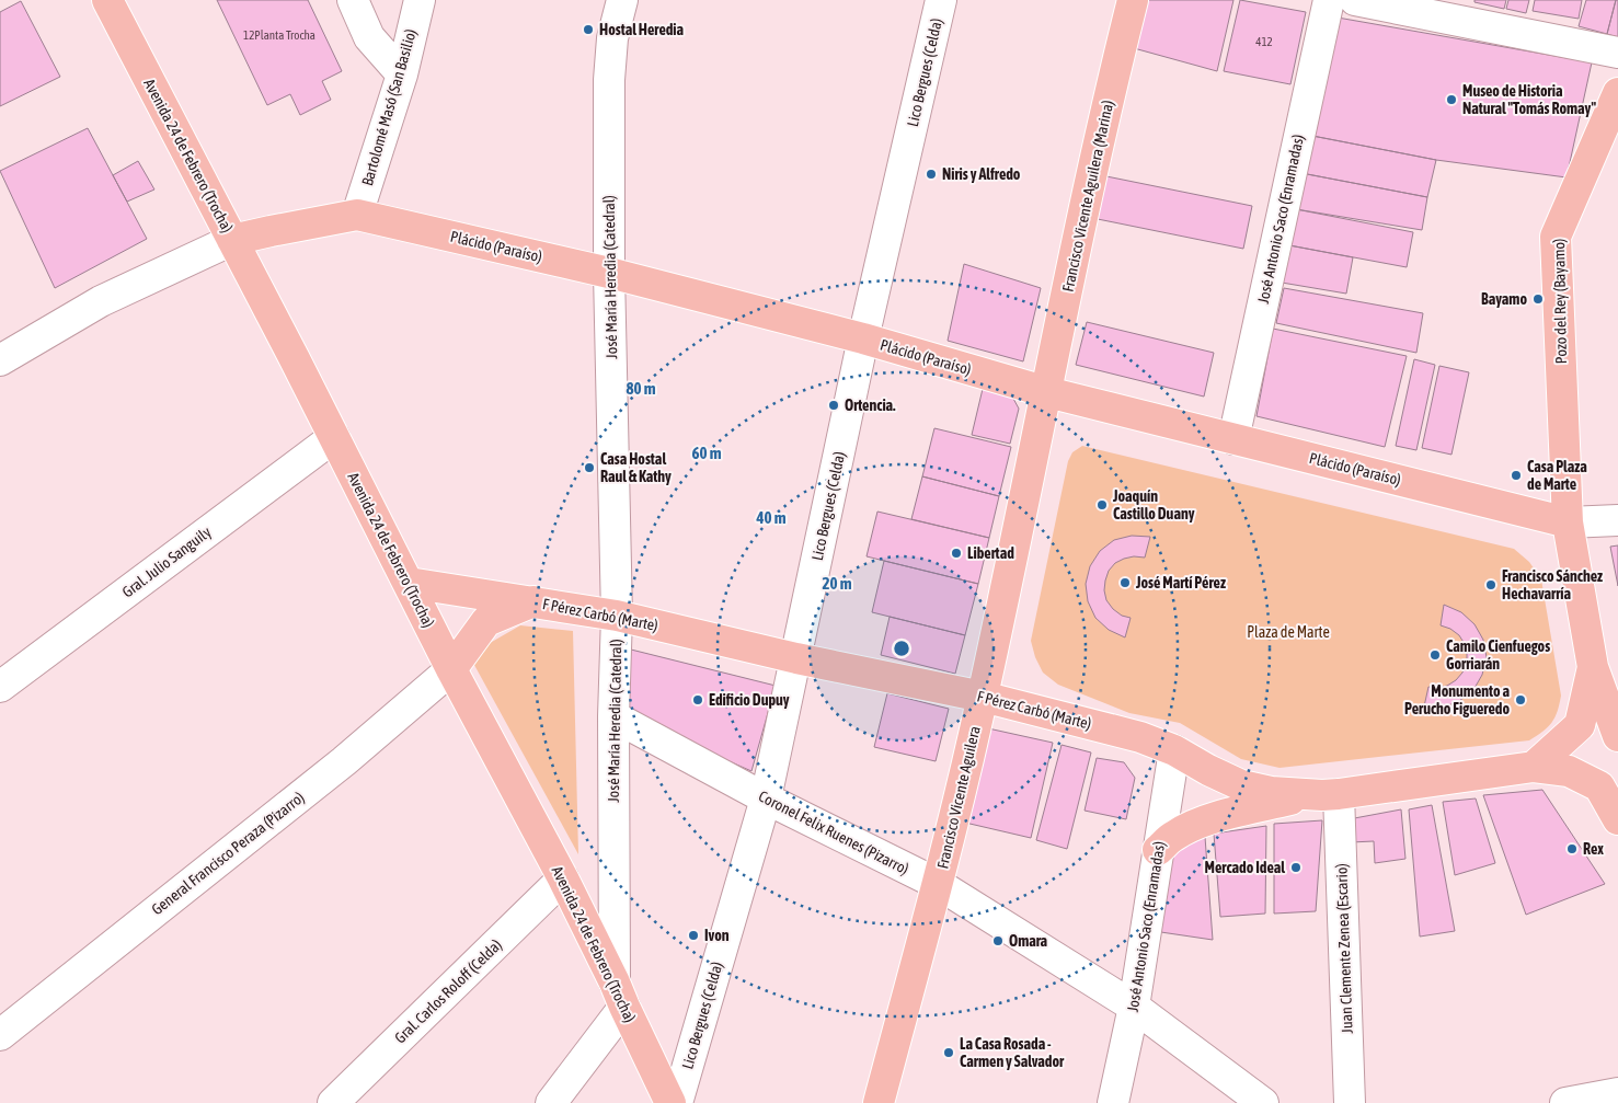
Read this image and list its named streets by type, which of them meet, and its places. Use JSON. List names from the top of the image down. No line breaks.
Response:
{"streets":{"main road":["Avenida 24 de Febrero (Trocha)","Francisco Vicente Aguilera (Marina)","Plácido (Paraíso)","Pozo del Rey (Bayamo)","F Pérez Carbó (Marte)","Francisco Vicente Aguilera"],"street":["Lico Bergues (Celda)","Bartolomé Masó (San Basilio)","José Antonio Saco (Enramadas)","José María Heredia (Catedral)","Gral. Julio Sanguily","Coronel Felix Ruenes (Pizarro)","General Francisco Peraza (Pizarro)","Juan Clemente Zenea (Escario)","Gral. Carlos Roloff (Celda)"]},"crossings":[["Lico Bergues (Celda)","Plácido (Paraíso)"],["Lico Bergues (Celda)","F Pérez Carbó (Marte)"],["Lico Bergues (Celda)","Coronel Felix Ruenes (Pizarro)"],["Bartolomé Masó (San Basilio)","Plácido (Paraíso)"],["Avenida 24 de Febrero (Trocha)","Plácido (Paraíso)"],["Avenida 24 de Febrero (Trocha)","José María Heredia (Catedral)"],["Avenida 24 de Febrero (Trocha)","Gral. Julio Sanguily"],["Avenida 24 de Febrero (Trocha)","F Pérez Carbó (Marte)"],["Avenida 24 de Febrero (Trocha)","General Francisco Peraza (Pizarro)"],["Avenida 24 de Febrero (Trocha)","Gral. Carlos Roloff (Celda)"],["Francisco Vicente Aguilera (Marina)","Plácido (Paraíso)"],["Francisco Vicente Aguilera (Marina)","Francisco Vicente Aguilera"],["José Antonio Saco (Enramadas)","Plácido (Paraíso)"],["José Antonio Saco (Enramadas)","F Pérez Carbó (Marte)"],["José Antonio Saco (Enramadas)","Coronel Felix Ruenes (Pizarro)"],["Plácido (Paraíso)","José María Heredia (Catedral)"],["Plácido (Paraíso)","Pozo del Rey (Bayamo)"],["Plácido (Paraíso)","Francisco Vicente Aguilera"],["José María Heredia (Catedral)","F Pérez Carbó (Marte)"],["José María Heredia (Catedral)","Coronel Felix Ruenes (Pizarro)"],["F Pérez Carbó (Marte)","Francisco Vicente Aguilera"],["F Pérez Carbó (Marte)","Juan Clemente Zenea (Escario)"],["Francisco Vicente Aguilera","Coronel Felix Ruenes (Pizarro)"]],"parks":["Plaza de Marte"],"places":["Hostal Heredia","Museo de Historia Natural \"Tomás Romay\"","Niris y Alfredo","Bayamo","Ortencia.","Casa Hostal Raul & Kathy","Casa Plaza de Marte","Joaquín Castillo Duany","Libertad","José Martí Pérez","Francisco Sánchez Hechavarría","Camilo Cienfuegos Gorriarán","Edificio Dupuy","Monumento a Perucho Figueredo","Rex","Mercado Ideal","Ivon","Omara","La Casa Rosada - Carmen y Salvador"],"house_numbers":["12Planta Trocha","412"],"rings":["80 m","60 m","40 m","20 m"]}
